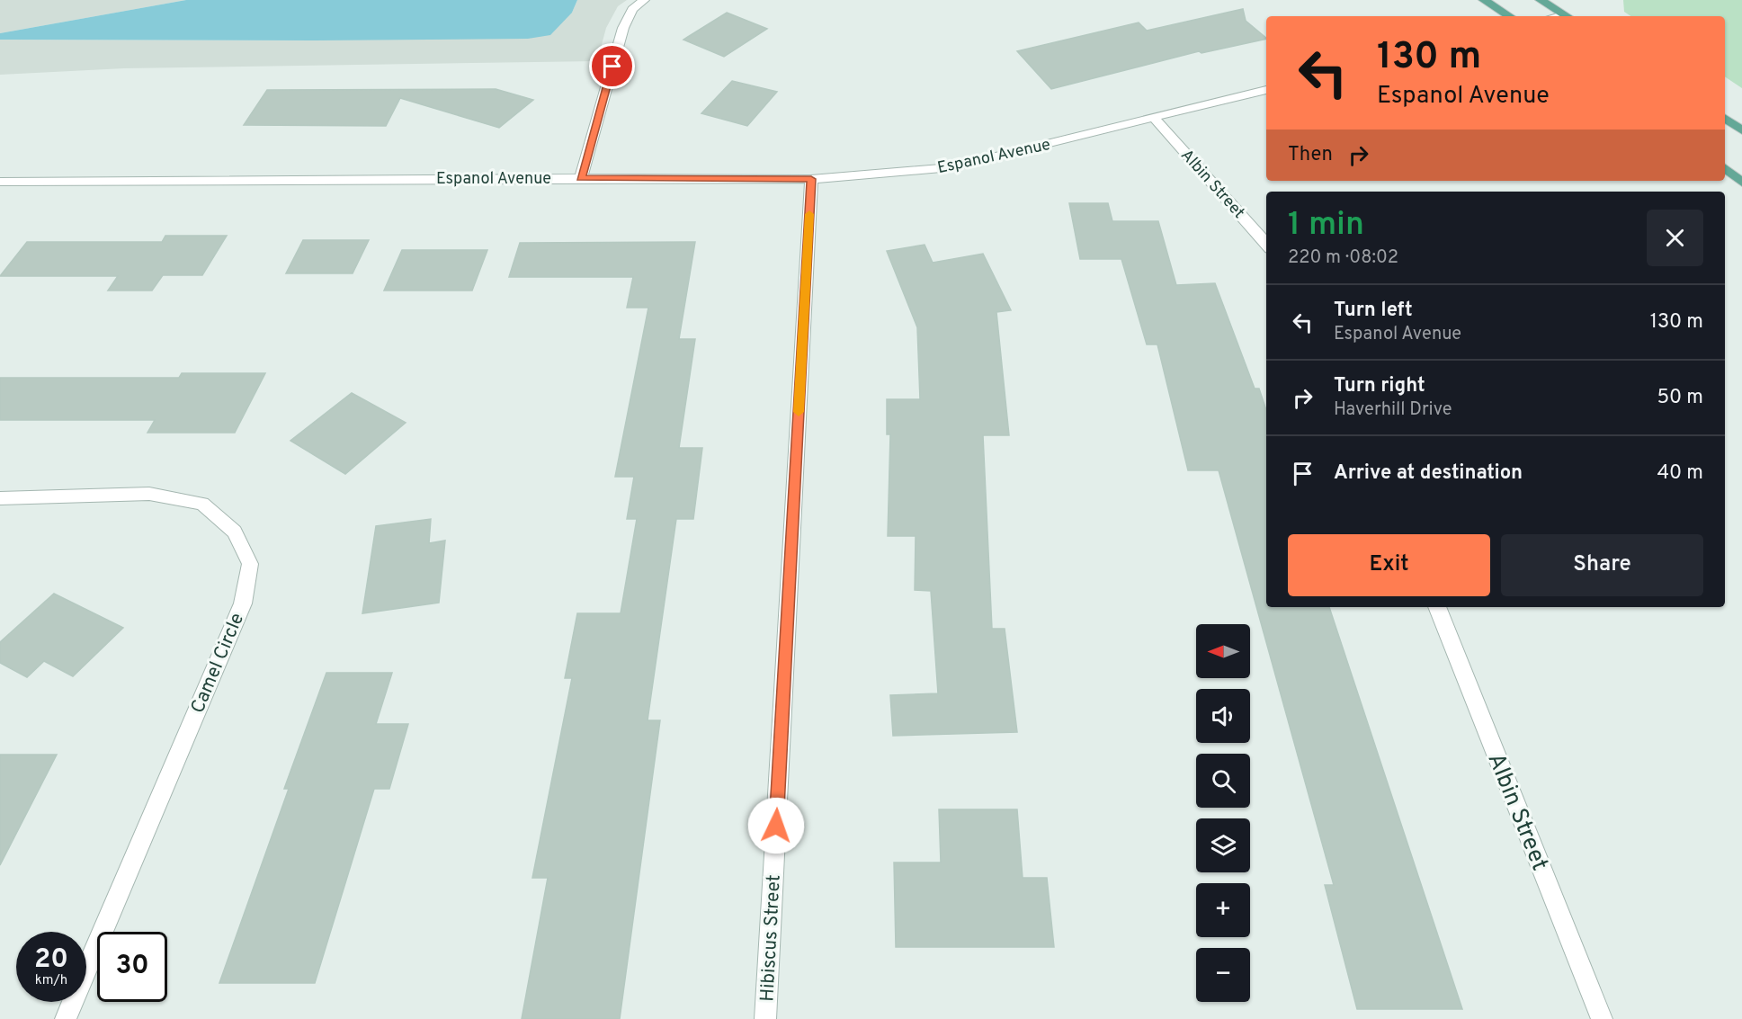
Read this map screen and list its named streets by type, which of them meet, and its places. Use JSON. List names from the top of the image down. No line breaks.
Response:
{"streets":{"street":["Espanol Avenue","Albin Street","Camel Circle","Hibiscus Street"]},"crossings":[["Espanol Avenue","Albin Street"],["Espanol Avenue","Hibiscus Street"]],"north":"left","page":{"turn":["130 m","Espanol Avenue"],"then":"Then","heading":["1 min","220 m · 08:02"],"list":[{"name":"Turn left","note":"Espanol Avenue","value":"130 m"},{"name":"Turn right","note":"Haverhill Drive","value":"50 m"},{"name":"Arrive at destination","value":"40 m"}],"buttons":["Exit","Share"],"map_buttons":["+","−"],"speed":"20 km/h","limit":"30"}}
